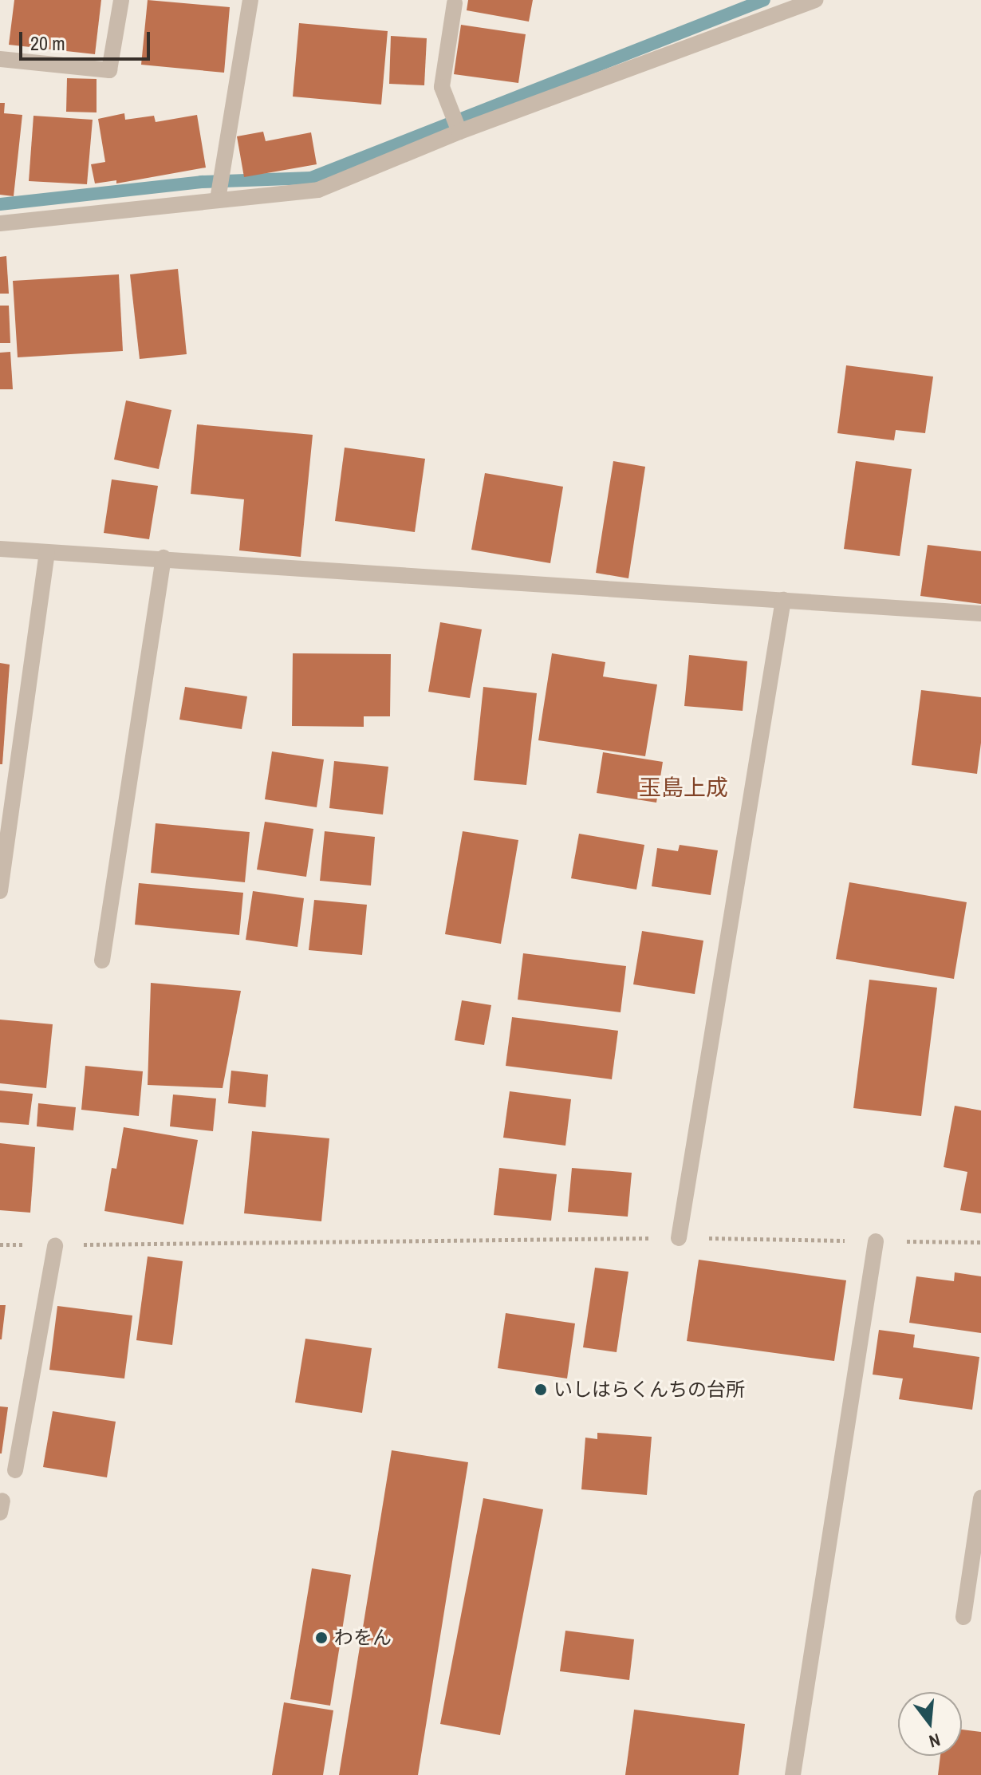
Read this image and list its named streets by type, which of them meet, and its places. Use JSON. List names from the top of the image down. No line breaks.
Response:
{"districts":["玉島上成"],"places":["いしはらくんちの台所","わをん"],"scale_bar":"20 m","north":"bottom"}
